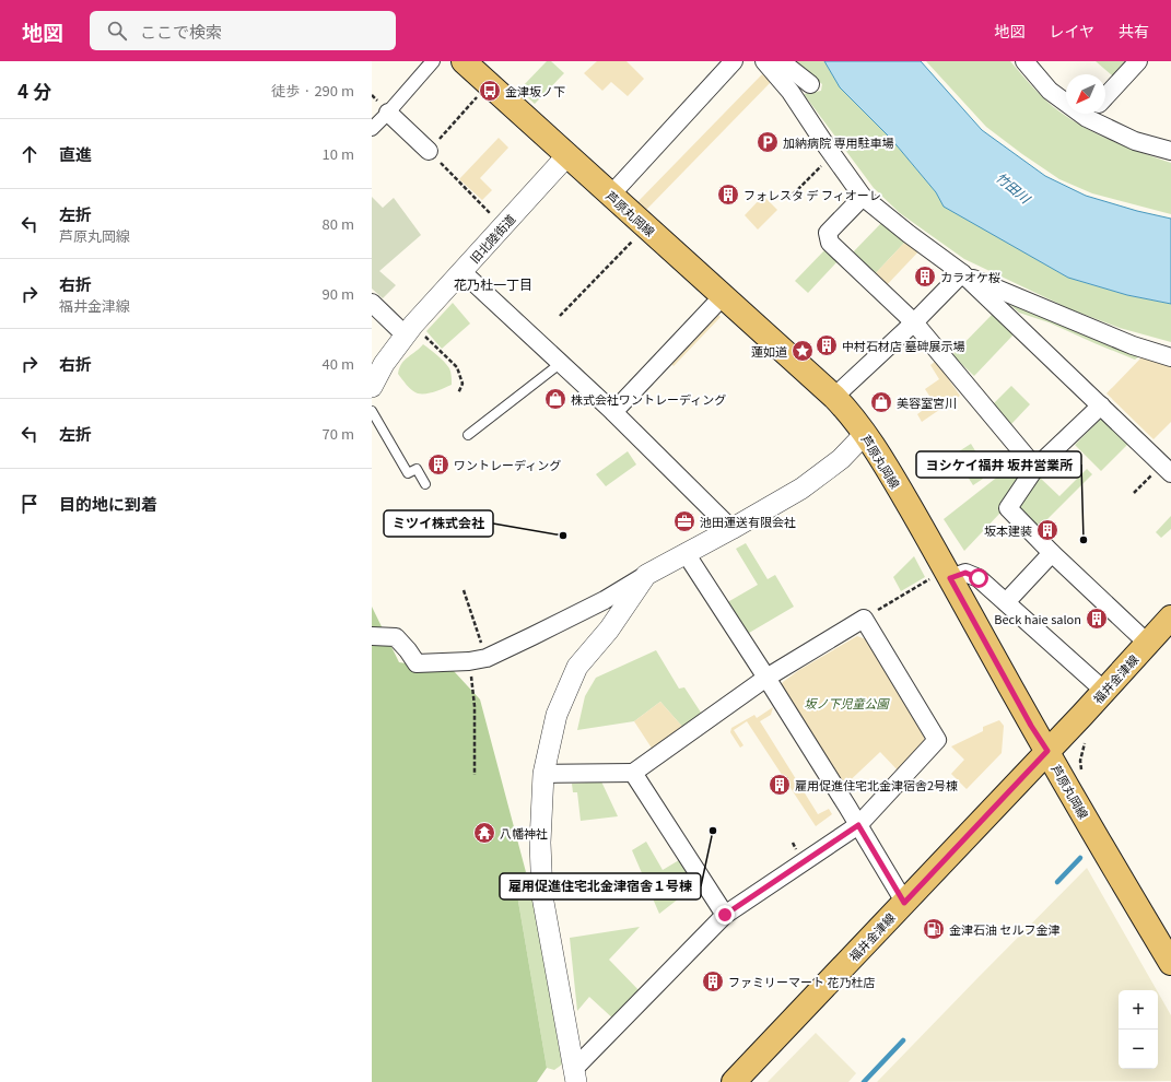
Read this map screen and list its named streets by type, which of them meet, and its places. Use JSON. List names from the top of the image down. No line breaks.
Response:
{"streets":{"main road":["芦原丸岡線","福井金津線"],"street":["旧北陸街道"]},"crossings":[["芦原丸岡線","旧北陸街道"],["芦原丸岡線","福井金津線"]],"districts":["花乃杜一丁目"],"water":["竹田川"],"parks":["坂ノ下児童公園"],"places":{"bus stop":["金津坂ノ下"],"parking":["加納病院 専用駐車場"],"building":["フォレスタ デ フィオーレ","カラオケ桜","中村石材店 墓碑展示場","ワントレーディング","坂本建装","Beck haie salon","雇用促進住宅北金津宿舎2号棟","ファミリーマート 花乃杜店"],"place":["蓮如道"],"shop":["株式会社ワントレーディング","美容室宮川"],"office":["池田運送有限会社"],"other":["ミツイ株式会社","ヨシケイ福井 坂井営業所","雇用促進住宅北金津宿舎１号棟"],"temple":["八幡神社"],"fuel station":["金津石油 セルフ金津"]},"north":"bottom left","page":{"header":"地図","search":"ここで検索","nav":["地図","レイヤ","共有"],"heading":["4 分","徒歩 · 290 m"],"list":[["直進","10 m"],["左折","芦原丸岡線","80 m"],["右折","福井金津線","90 m"],["右折","40 m"],["左折","70 m"],"目的地に到着"],"map_buttons":["+","−"]}}
